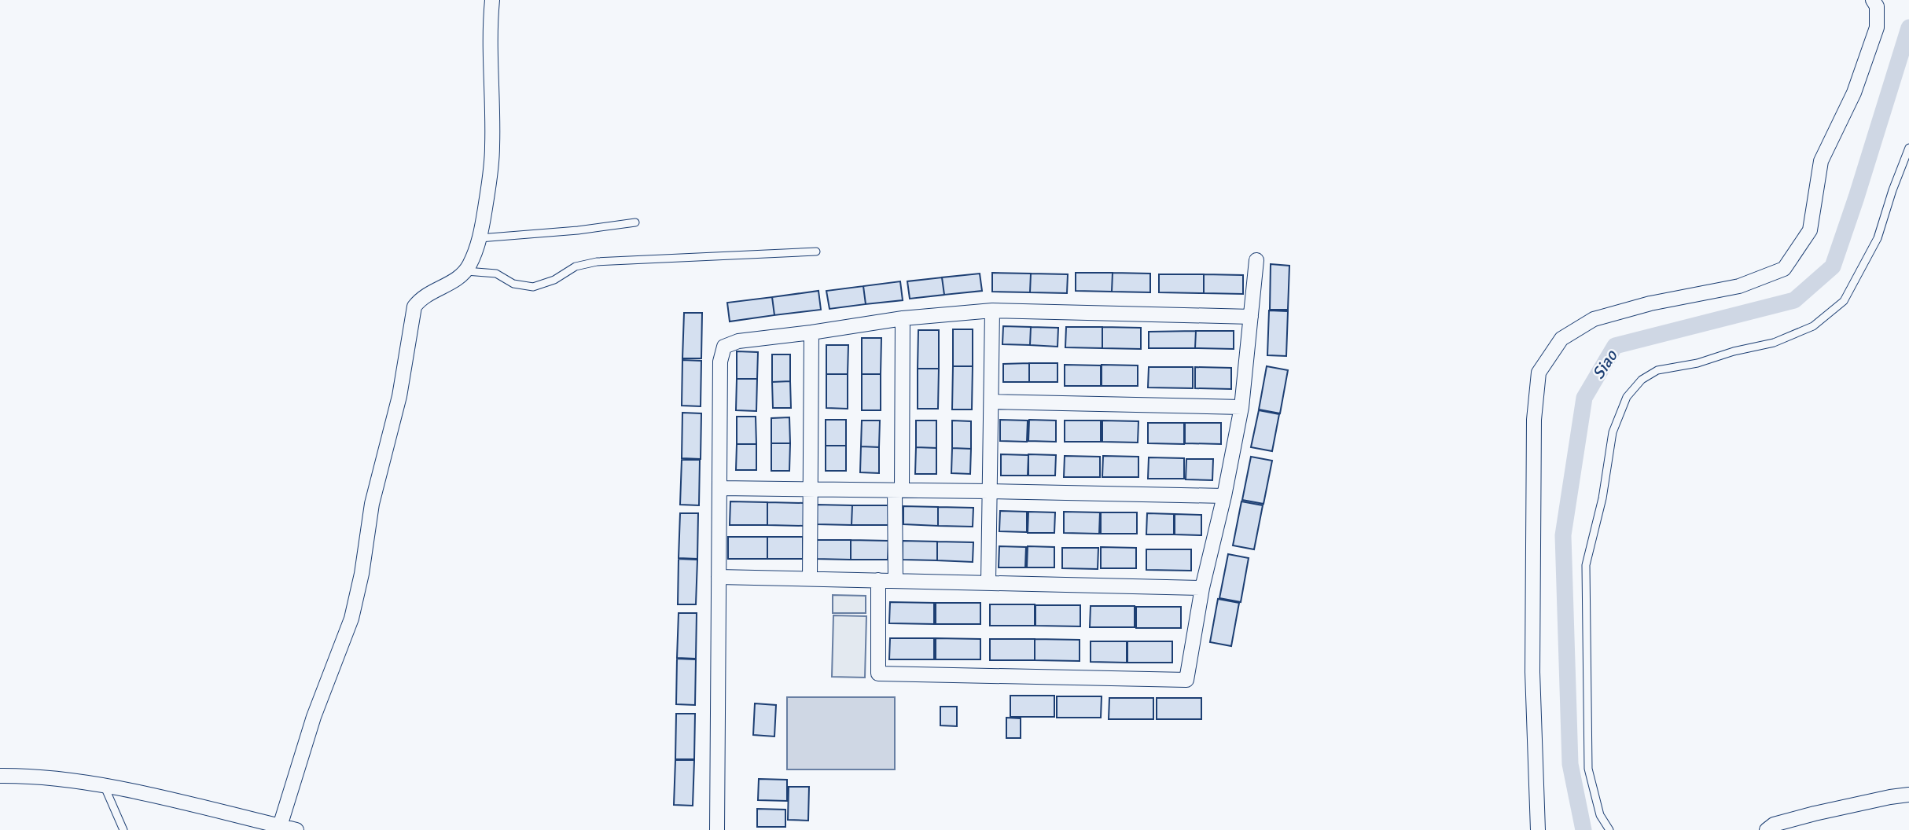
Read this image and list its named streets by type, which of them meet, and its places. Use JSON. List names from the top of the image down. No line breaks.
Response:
{"water":["Siao"]}
